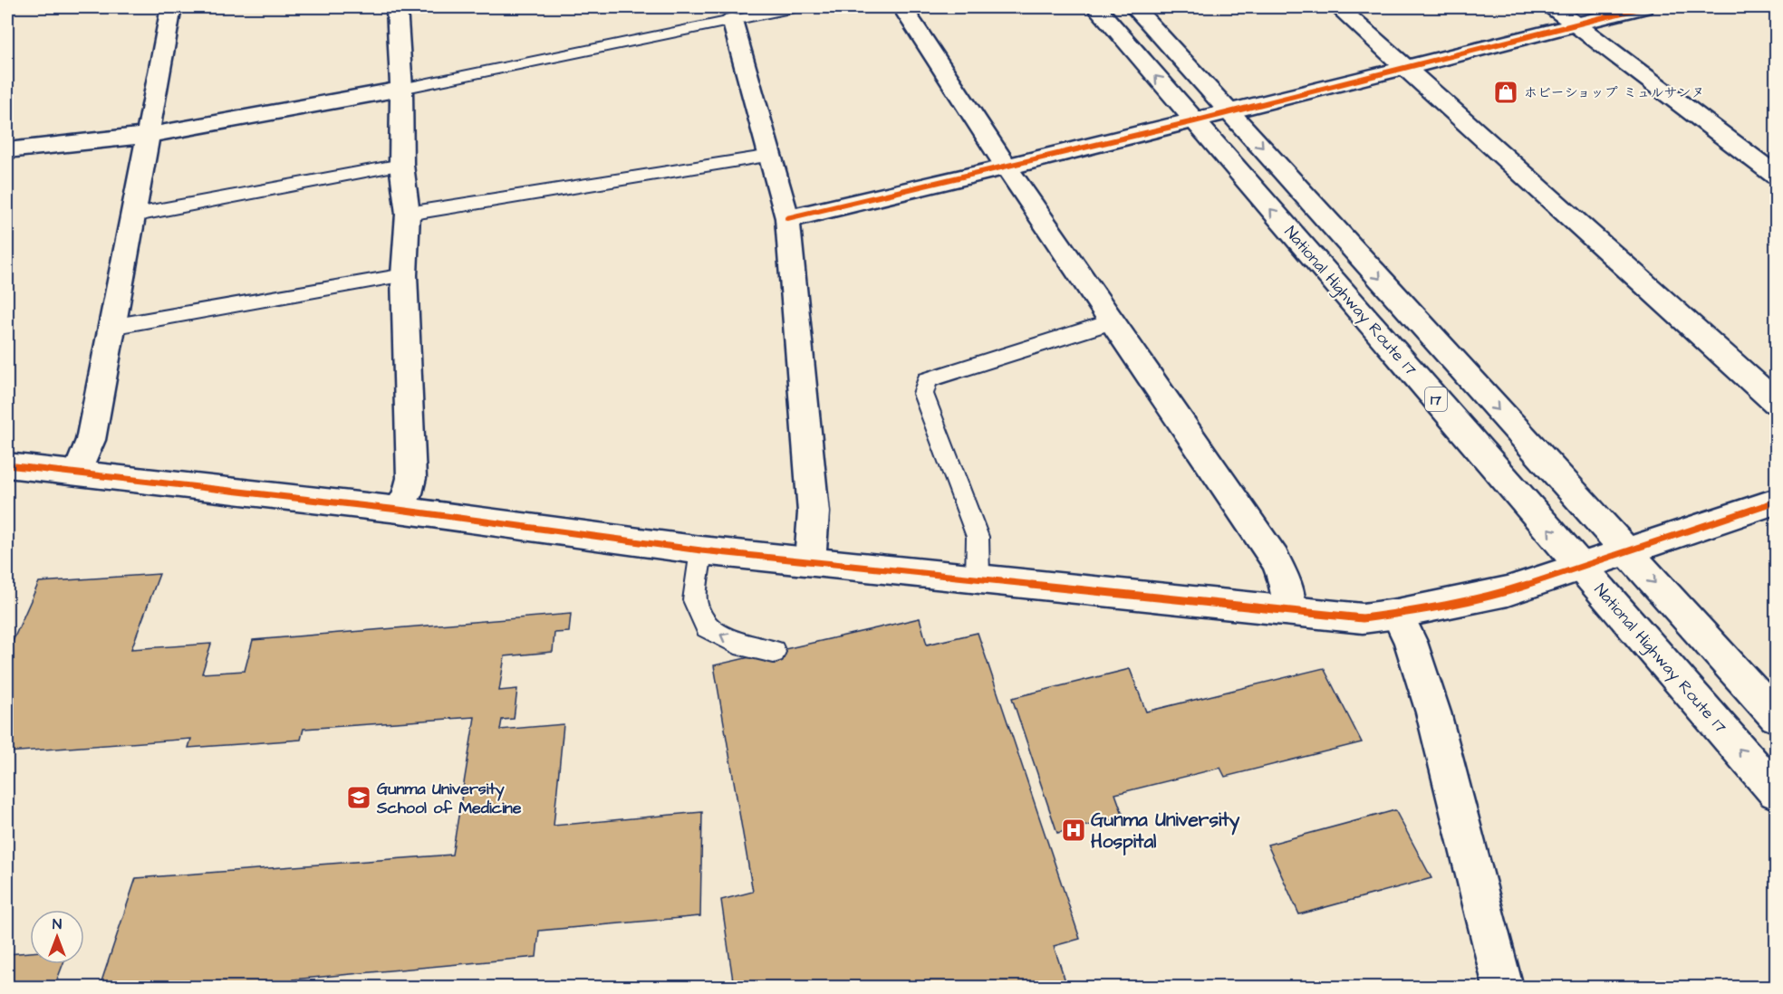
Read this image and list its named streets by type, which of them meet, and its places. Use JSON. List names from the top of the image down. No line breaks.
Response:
{"streets":{"main road":["National Highway Route 17","17"]},"places":{"shop":["ホビーショップ ミュルサンヌ"],"school or university":["Gunma University School of Medicine"],"hospital":["Gunma University Hospital"]},"north":"top"}
